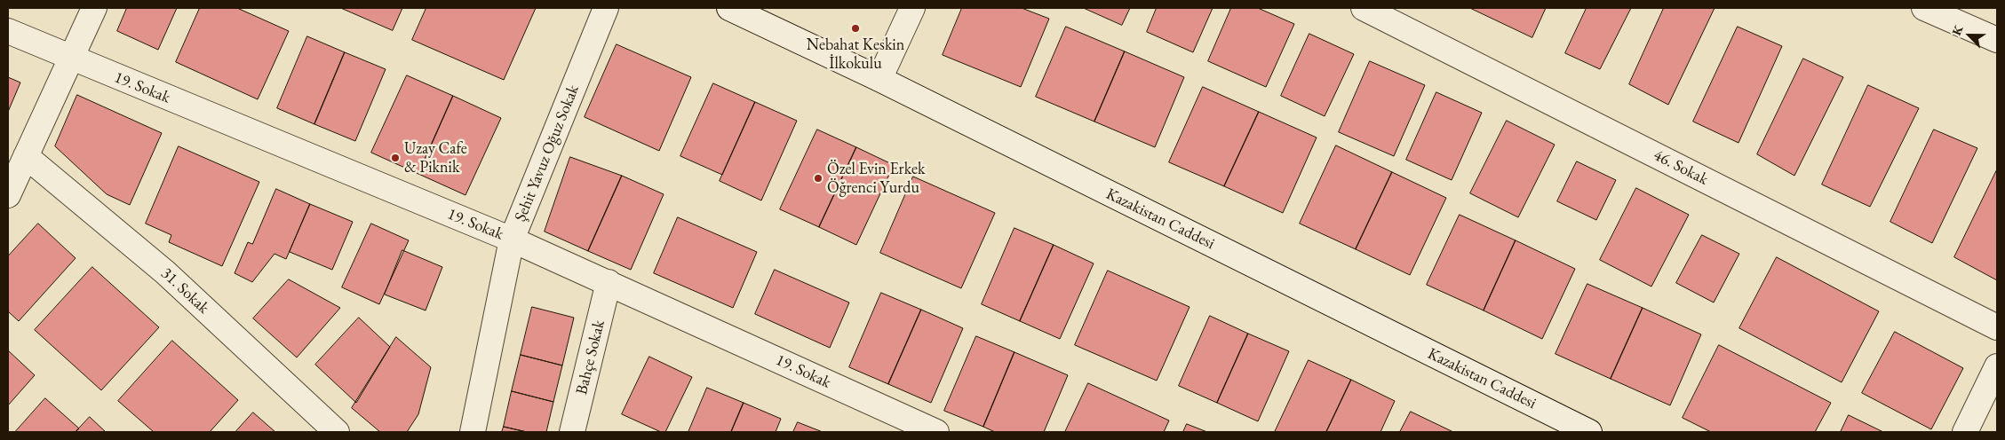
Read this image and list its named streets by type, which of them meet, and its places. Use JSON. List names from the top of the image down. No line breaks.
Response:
{"streets":{"street":["19. Sokak","Şehit Yavuz Oğuz Sokak","46. Sokak","Kazakistan Caddesi","31. Sokak","Bahçe Sokak"]},"crossings":[["19. Sokak","Şehit Yavuz Oğuz Sokak"],["19. Sokak","Bahçe Sokak"]],"places":["Nebahat Keskin İlkokulu","Uzay Cafe & Piknik","Özel Evin Erkek Öğrenci Yurdu"],"north":"top left"}
